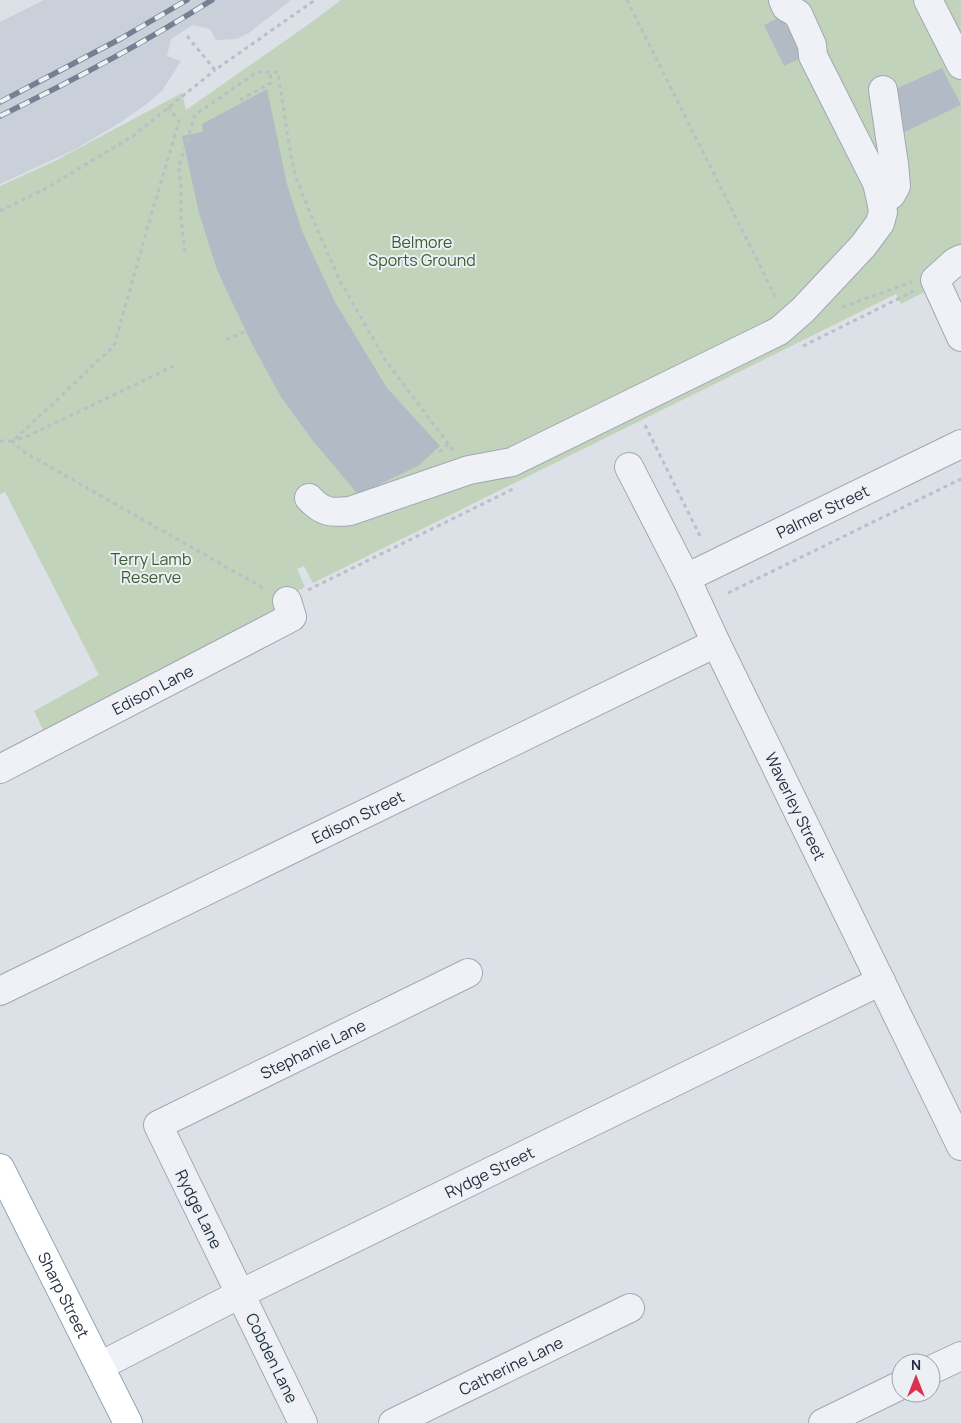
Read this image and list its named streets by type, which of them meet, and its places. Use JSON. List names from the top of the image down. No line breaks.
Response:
{"streets":{"main road":["Sharp Street"],"street":["Palmer Street","Edison Lane","Waverley Street","Edison Street","Stephanie Lane","Rydge Street","Rydge Lane","Cobden Lane","Catherine Lane"]},"crossings":[["Palmer Street","Waverley Street"],["Waverley Street","Edison Street"],["Waverley Street","Rydge Street"],["Stephanie Lane","Rydge Lane"],["Rydge Street","Rydge Lane"],["Rydge Street","Sharp Street"],["Rydge Street","Cobden Lane"],["Rydge Lane","Cobden Lane"]],"parks":["Belmore Sports Ground","Terry Lamb Reserve"],"north":"top"}
